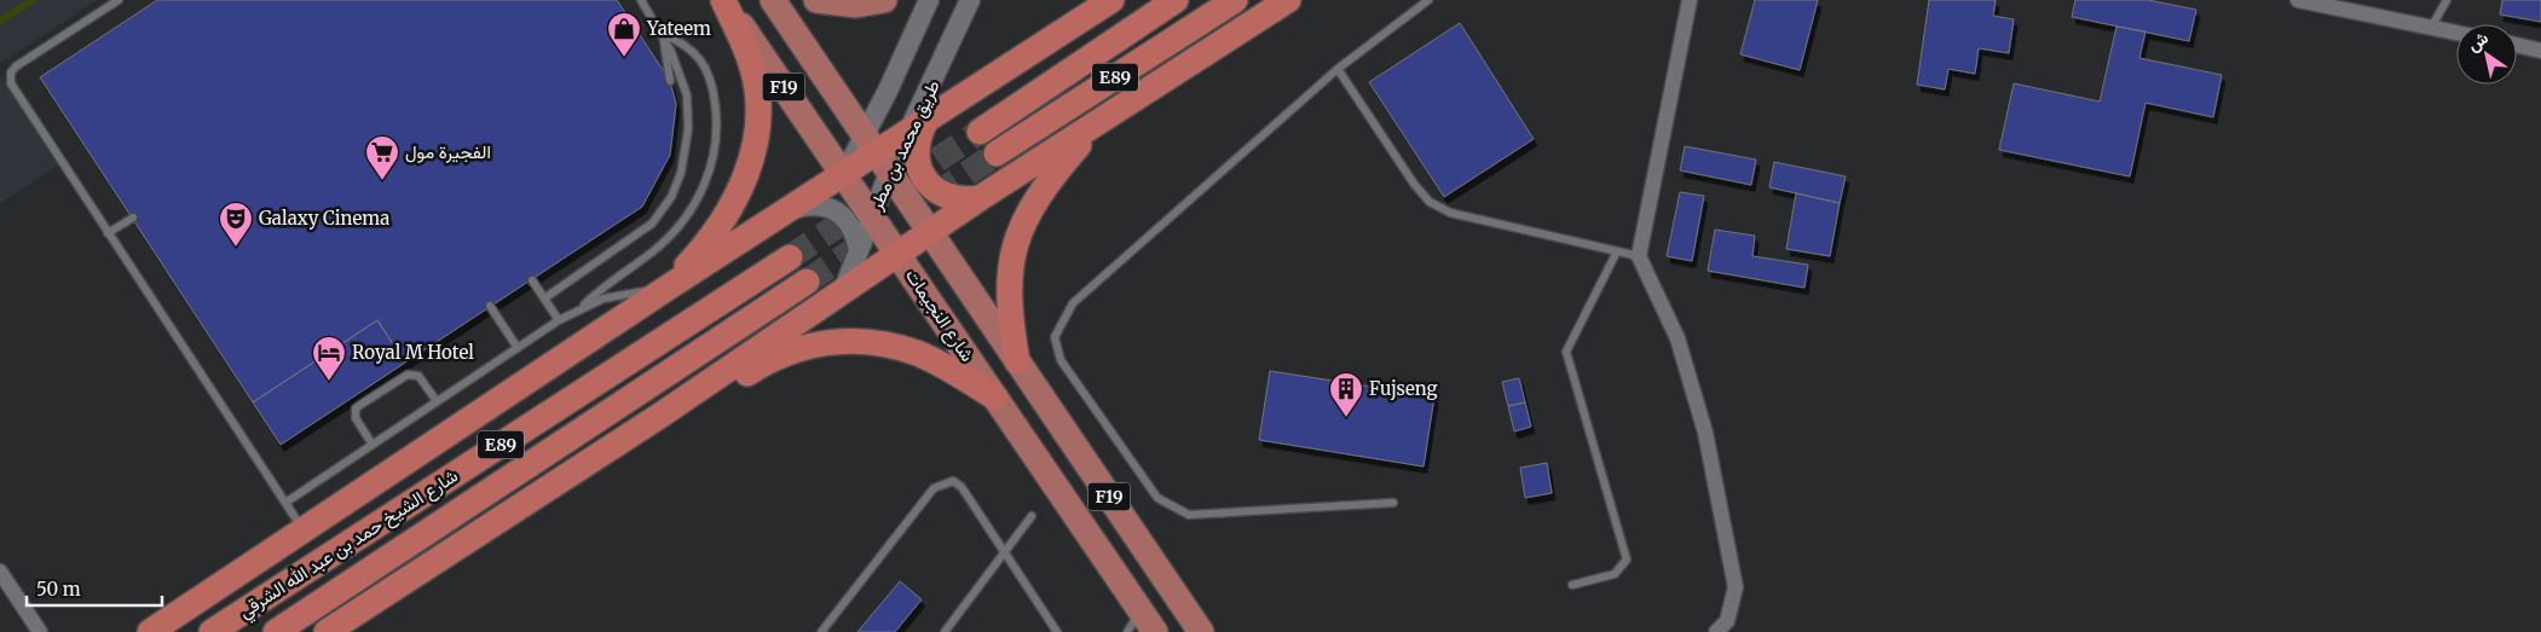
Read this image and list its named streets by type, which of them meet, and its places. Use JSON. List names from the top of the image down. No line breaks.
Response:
{"streets":{"highway":["E89","شارع الشيخ حمد بن عبد الله الشرقي"],"main road":["F19","شارع النجيمات"],"street":["طريق محمد بن مطر"]},"crossings":[["طريق محمد بن مطر","شارع النجيمات"]],"places":{"shop":["Yateem"],"supermarket":["الفجيرة مول"],"theatre":["Galaxy Cinema"],"hotel":["Royal M Hotel"],"building":["Fujseng"]},"scale_bar":"50 m","north":"top left"}
